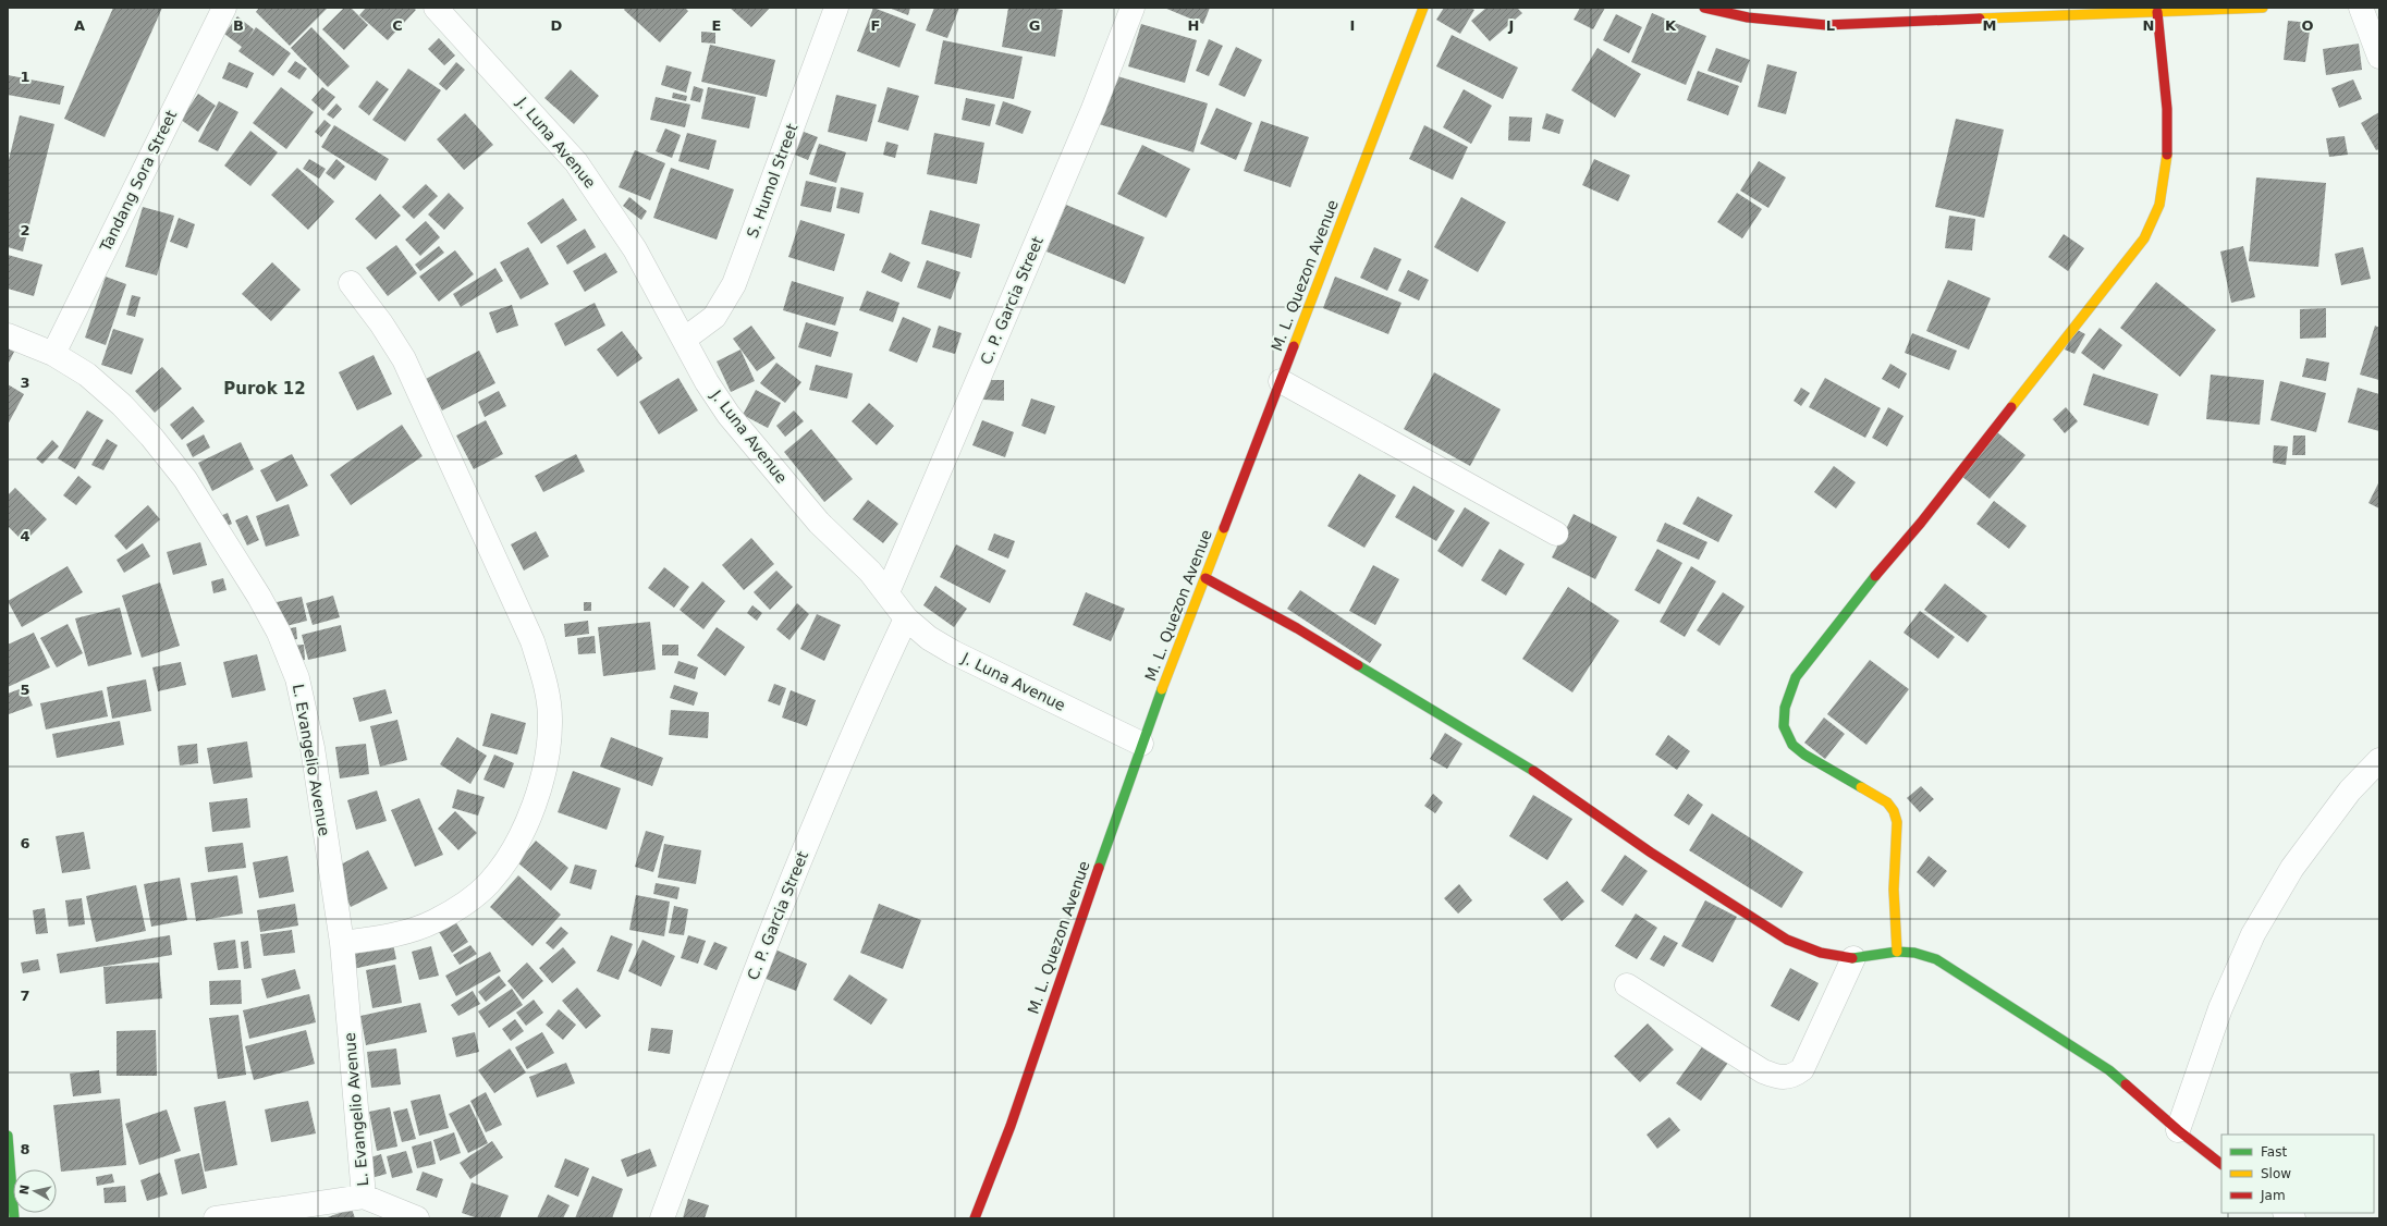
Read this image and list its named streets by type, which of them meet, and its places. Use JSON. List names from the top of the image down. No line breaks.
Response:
{"streets":{"main road":["M. L. Quezon Avenue"],"street":["J. Luna Avenue","Tandang Sora Street","S. Humol Street","C. P. Garcia Street","L. Evangelio Avenue"]},"crossings":[["J. Luna Avenue","S. Humol Street"],["J. Luna Avenue","M. L. Quezon Avenue"],["J. Luna Avenue","C. P. Garcia Street"],["Tandang Sora Street","L. Evangelio Avenue"]],"districts":["Purok 12"],"legend":["Fast","Slow","Jam"],"north":"left","grid":{"columns":["A","B","C","D","E","F","G","H","I","J","K","L","M","N","O"],"rows":["1","2","3","4","5","6","7","8"]}}
